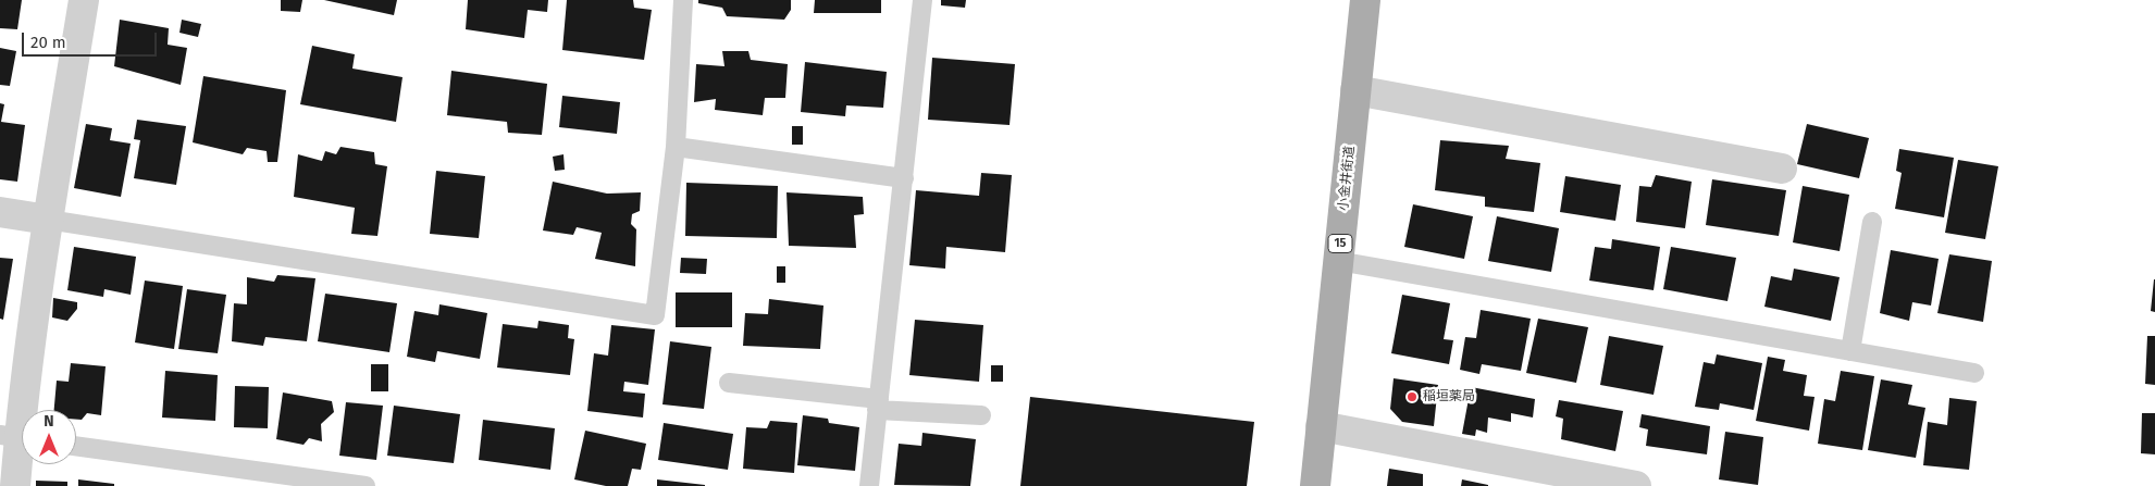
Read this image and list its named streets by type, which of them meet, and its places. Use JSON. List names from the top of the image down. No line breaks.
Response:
{"streets":{"main road":["小金井街道","15"]},"places":["稲垣薬局"],"scale_bar":"20 m","north":"top"}
